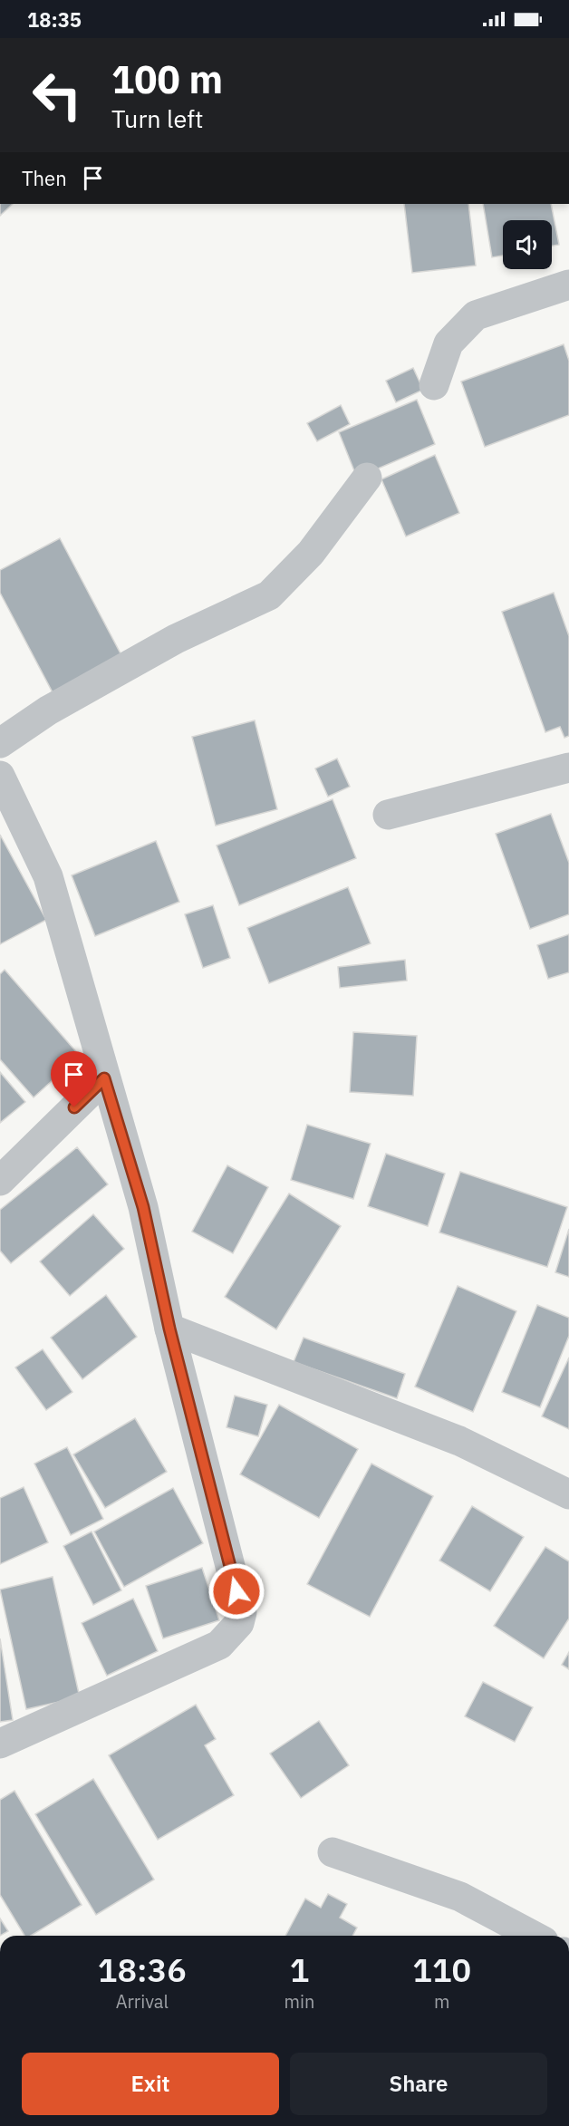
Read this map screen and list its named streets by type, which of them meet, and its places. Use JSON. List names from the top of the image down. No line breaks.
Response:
{"page":{"status":"18:35","turn":["100 m","Turn left"],"then":"Then","eta":["18:36","Arrival","1","min","110","m"],"buttons":["Exit","Share"]}}
